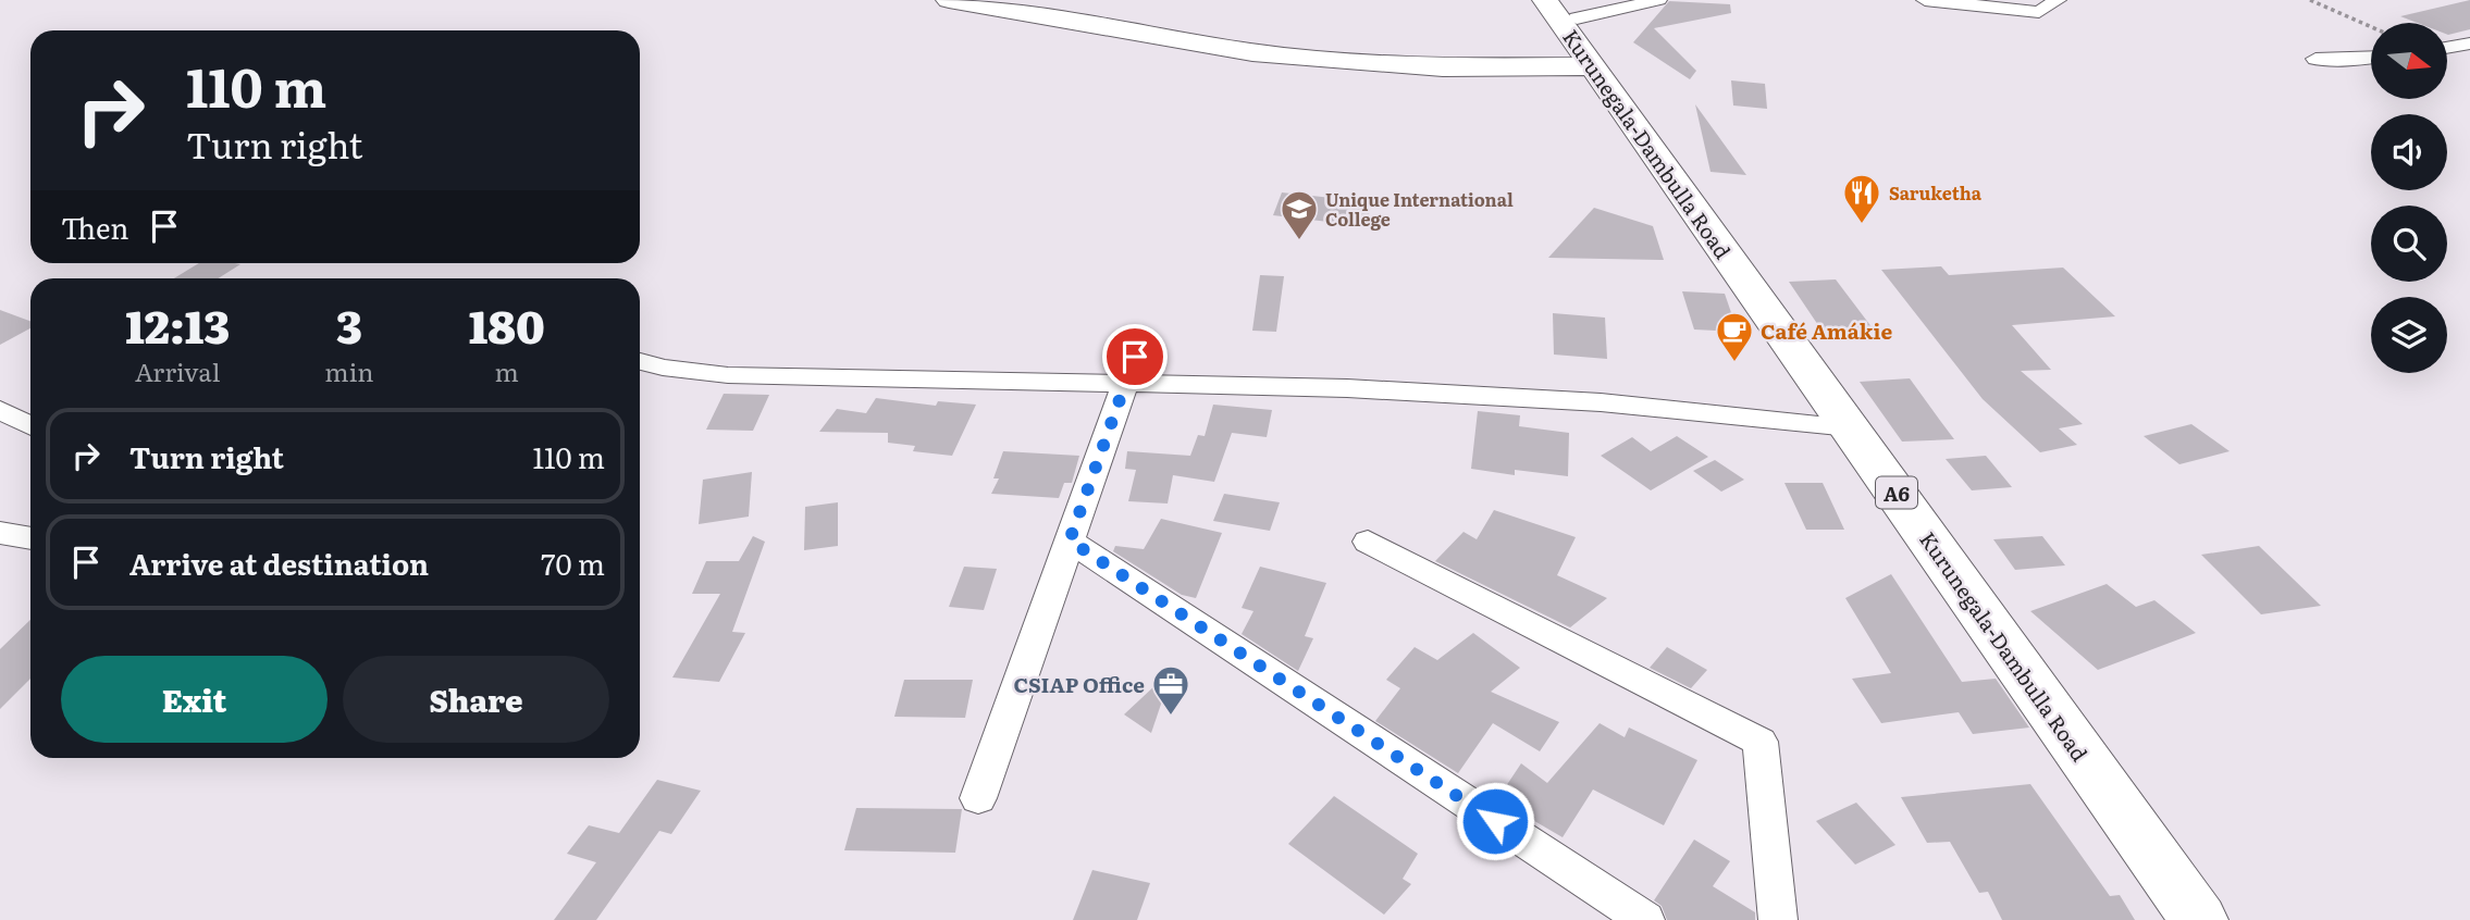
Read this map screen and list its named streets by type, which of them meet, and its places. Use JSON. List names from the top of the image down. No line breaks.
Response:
{"streets":{"highway":["Kurunegala-Dambulla Road","A6"]},"places":{"restaurant":["Saruketha"],"school or university":["Unique International College"],"cafe":["Café Amákie"],"office":["CSIAP Office"]},"north":"right","page":{"turn":["110 m","Turn right"],"then":"Then","eta":["12:13","Arrival","3","min","180","m"],"list":[{"name":"Turn right","value":"110 m"},{"name":"Arrive at destination","value":"70 m"}],"buttons":["Exit","Share"]}}
